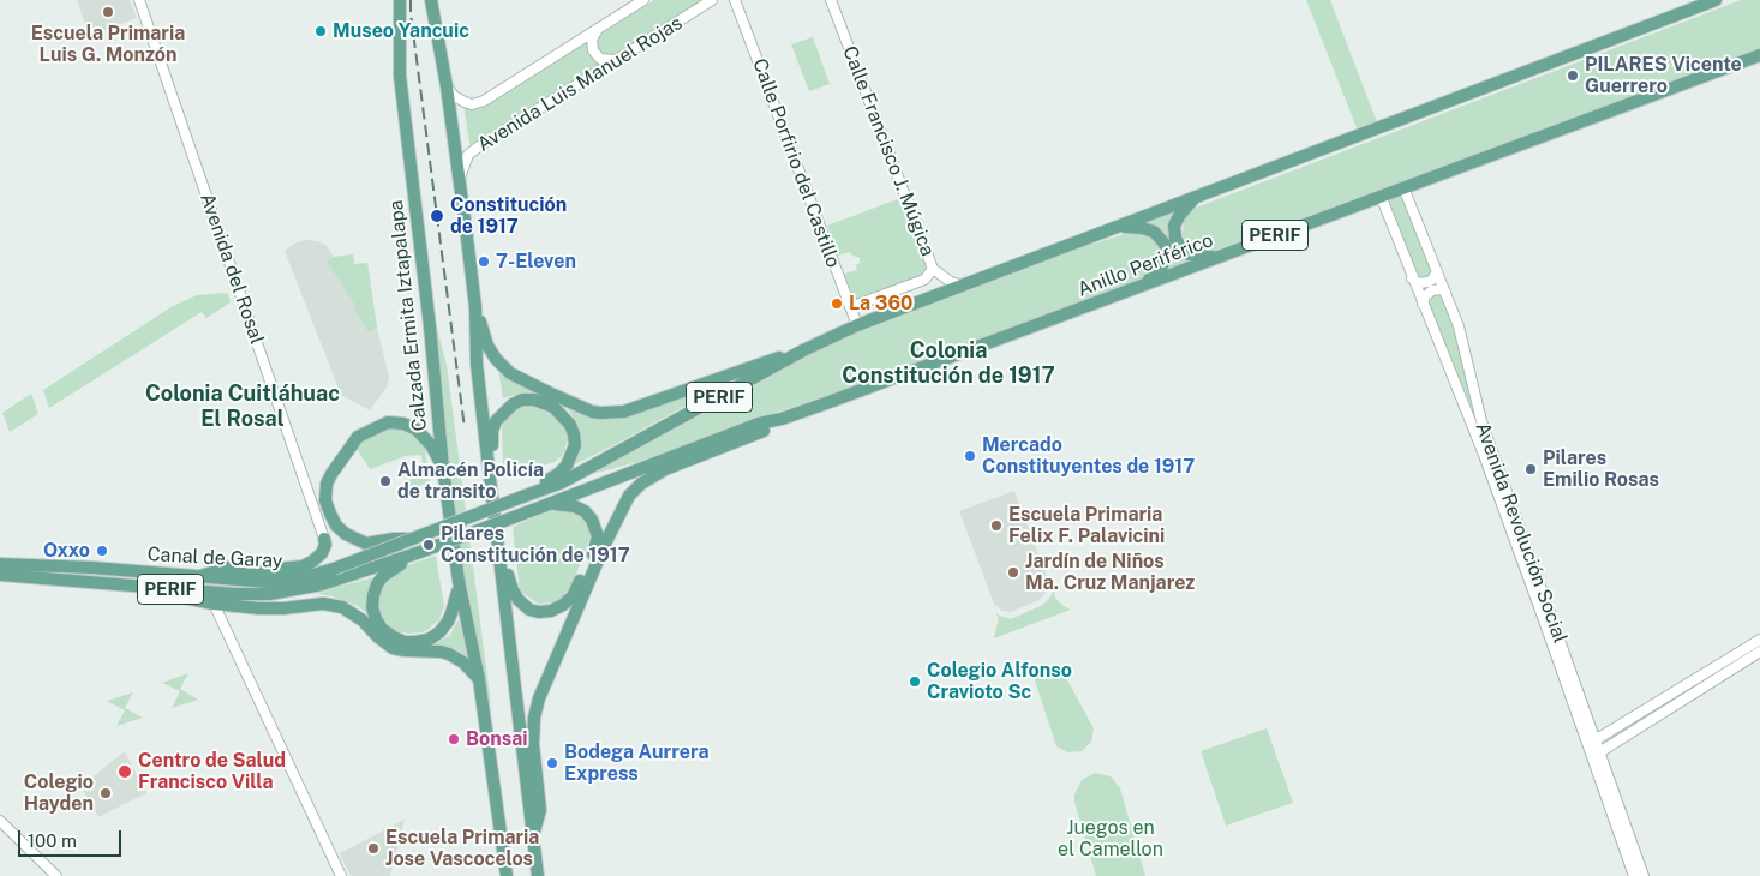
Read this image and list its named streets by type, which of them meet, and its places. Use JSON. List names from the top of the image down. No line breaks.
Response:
{"streets":{"main road":["PERIF","Anillo Periférico","Calzada Ermita Iztapalapa","Canal de Garay"],"street":["Avenida Luis Manuel Rojas","Calle Francisco J. Múgica","Calle Porfirio del Castillo","Avenida del Rosal","Avenida Revolución Social"]},"crossings":[["Calle Francisco J. Múgica","PERIF"],["Calle Porfirio del Castillo","PERIF"],["PERIF","Canal de Garay"],["Anillo Periférico","Avenida Revolución Social"],["Anillo Periférico","Canal de Garay"]],"districts":["Colonia Constitución de 1917","Colonia Cuitláhuac El Rosal"],"parks":["Juegos en el Camellon"],"places":["Escuela Primaria Luis G. Monzón","Museo Yancuic","PILARES Vicente Guerrero","Constitución de 1917","7-Eleven","La 360","Mercado Constituyentes de 1917","Pilares Emilio Rosas","Almacén Policía de transito","Escuela Primaria Felix F. Palavicini","Pilares Constitución de 1917","Oxxo","Jardín de Niños Ma. Cruz Manjarez","Colegio Alfonso Cravioto Sc","Bonsai","Bodega Aurrera Express","Centro de Salud Francisco Villa","Colegio Hayden","Escuela Primaria Jose Vascocelos"],"scale_bar":"100 m"}
